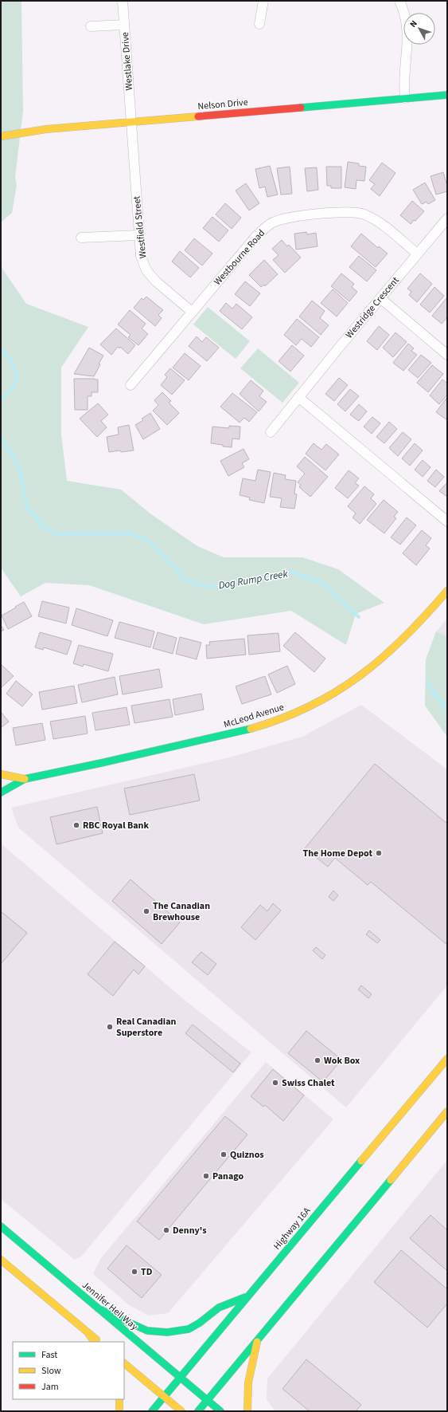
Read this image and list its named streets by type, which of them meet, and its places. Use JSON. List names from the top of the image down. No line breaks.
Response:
{"streets":{"main road":["Nelson Drive","McLeod Avenue","Highway 16A","Jennifer Heil Way"],"street":["Westlake Drive","Westfield Street","Westbourne Road","Westridge Crescent"]},"crossings":[["Westlake Drive","Nelson Drive"],["Westlake Drive","Westfield Street"],["Nelson Drive","Westfield Street"],["Westfield Street","Westbourne Road"],["Westbourne Road","Westridge Crescent"],["Highway 16A","Jennifer Heil Way"]],"water":["Dog Rump Creek"],"places":["RBC Royal Bank","The Home Depot","The Canadian Brewhouse","Real Canadian Superstore","Wok Box","Swiss Chalet","Quiznos","Panago","Denny's","TD"],"legend":["Fast","Slow","Jam"],"north":"top left"}
